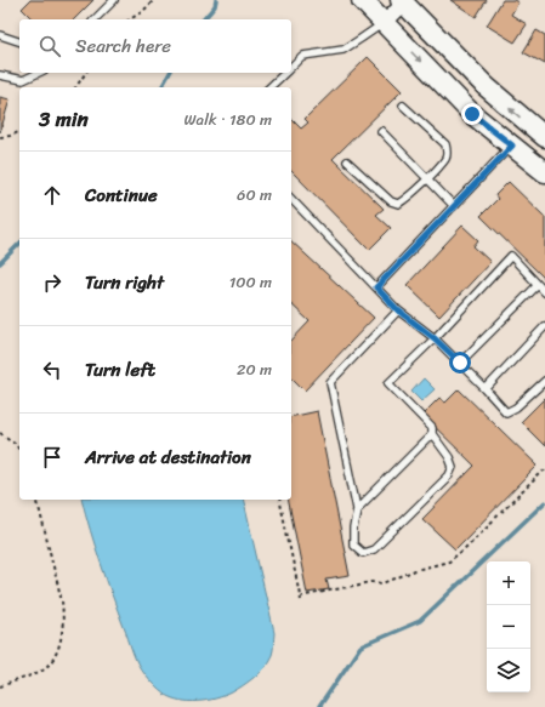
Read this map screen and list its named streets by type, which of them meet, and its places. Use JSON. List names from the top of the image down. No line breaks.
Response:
{"page":{"search":"Search here","heading":["3 min","Walk · 180 m"],"list":[["Continue","60 m"],["Turn right","100 m"],["Turn left","20 m"],"Arrive at destination"],"map_buttons":["+","−"]}}
